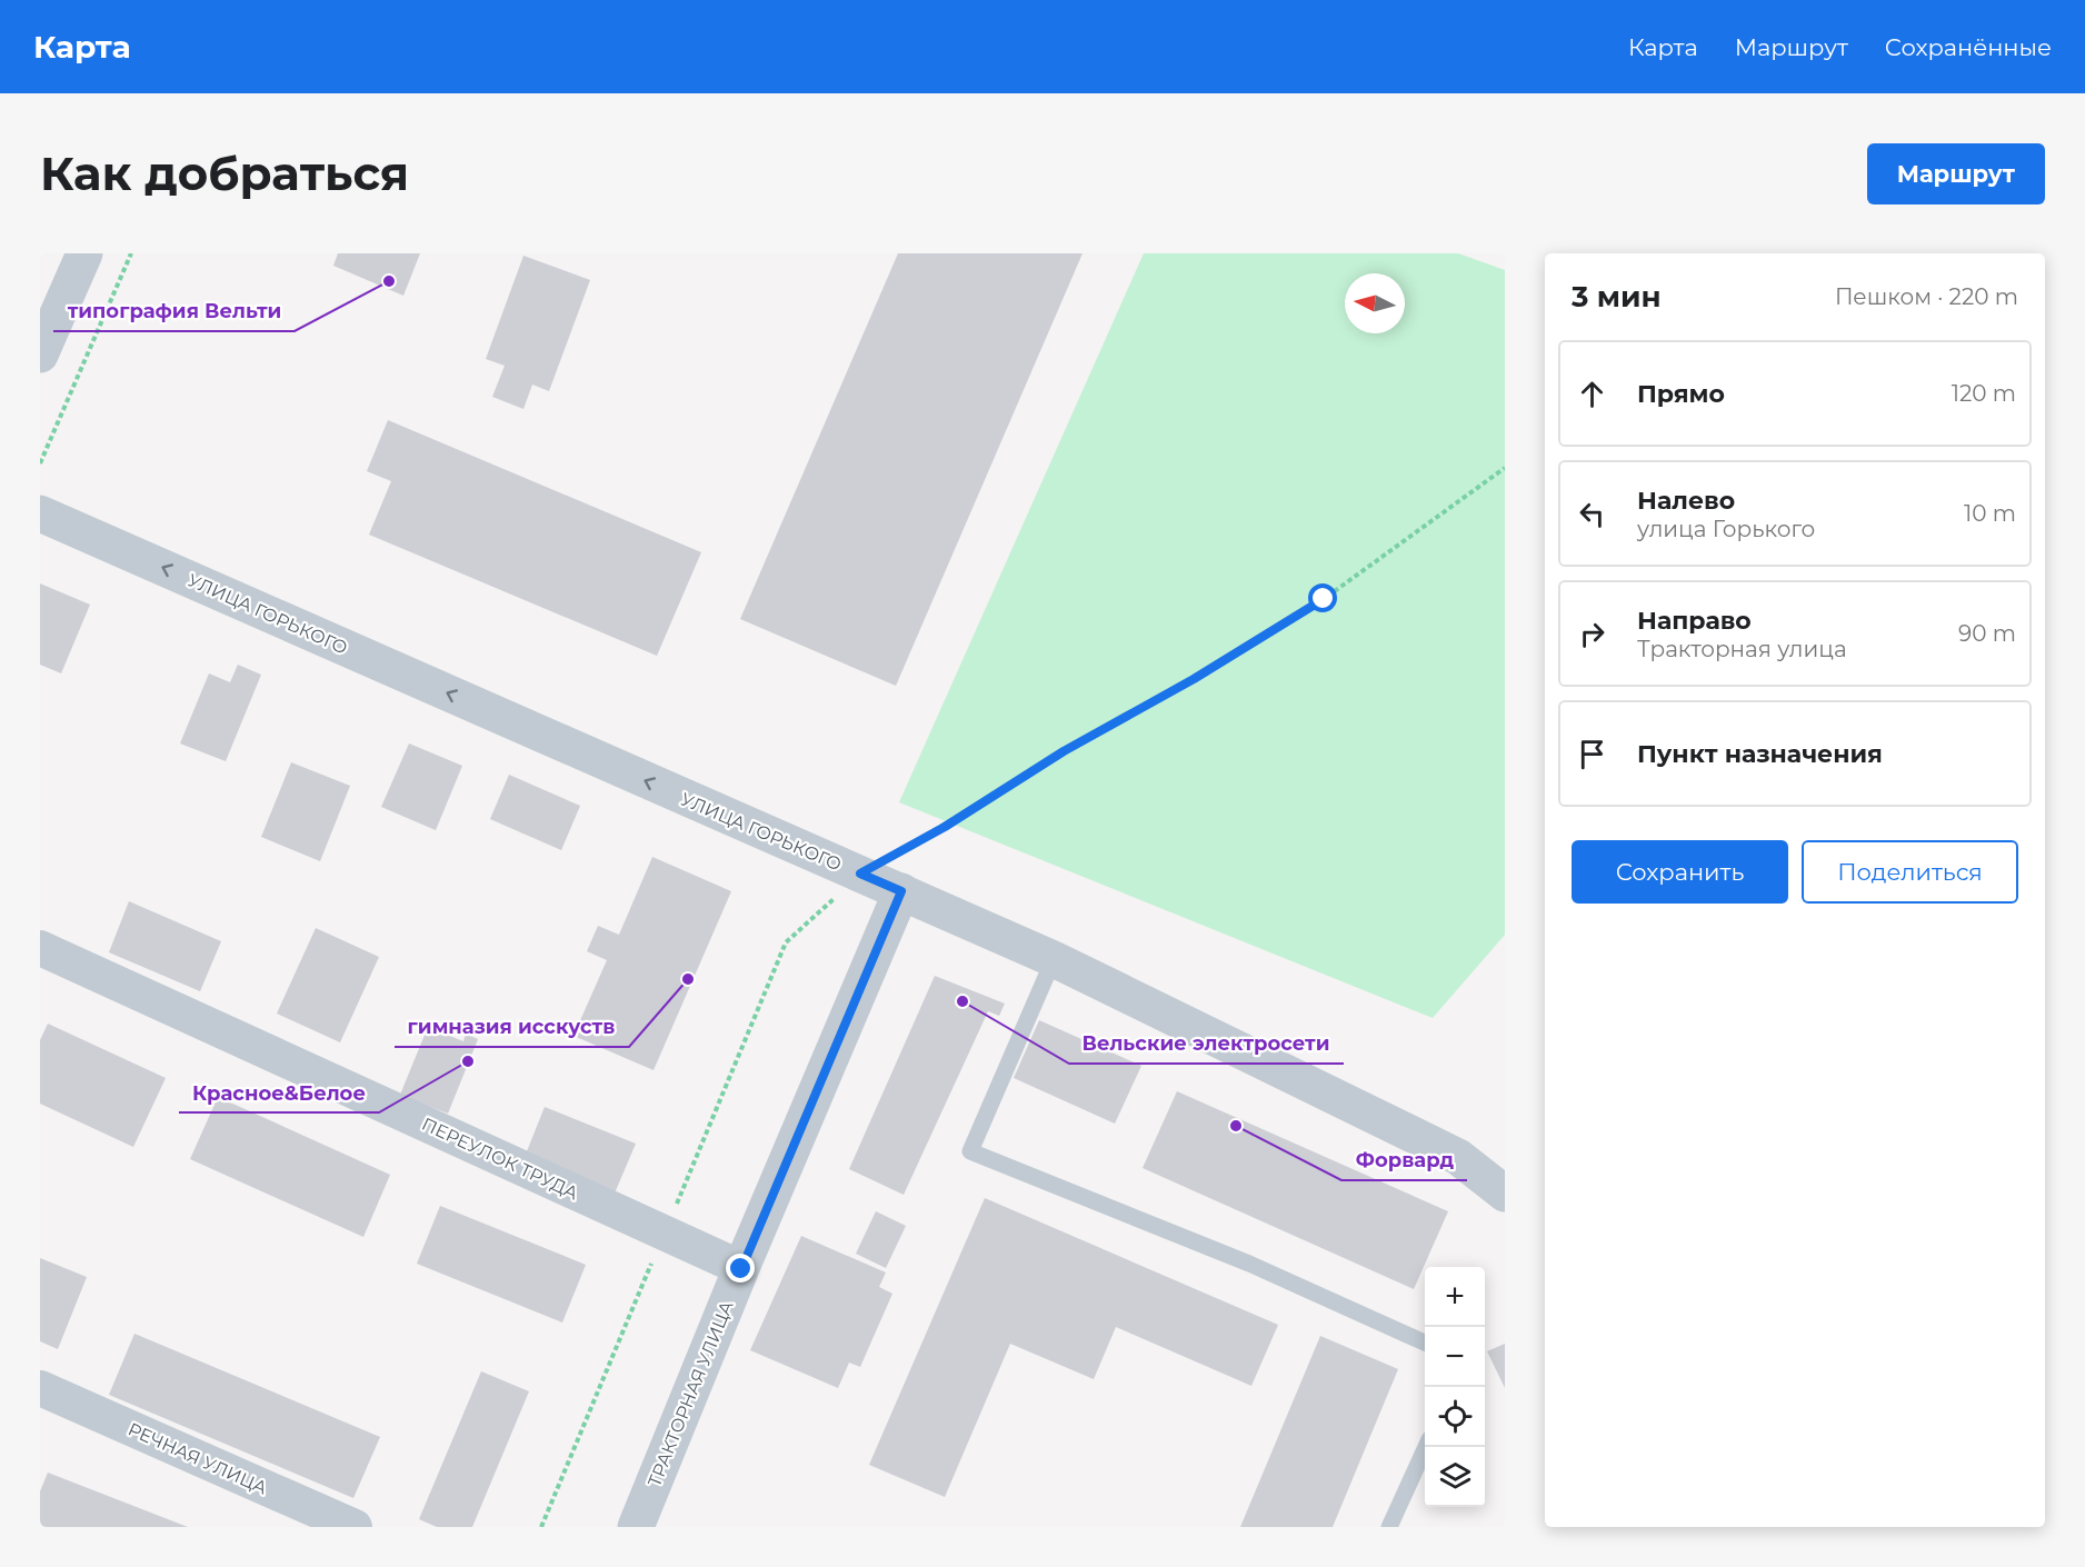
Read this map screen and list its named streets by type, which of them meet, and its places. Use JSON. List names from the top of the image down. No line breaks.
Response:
{"streets":{"street":["УЛИЦА ГОРЬКОГО","ПЕРЕУЛОК ТРУДА","ТРАКТОРНАЯ УЛИЦА","РЕЧНАЯ УЛИЦА"]},"crossings":[["УЛИЦА ГОРЬКОГО","ТРАКТОРНАЯ УЛИЦА"],["ПЕРЕУЛОК ТРУДА","ТРАКТОРНАЯ УЛИЦА"]],"one_way":["УЛИЦА ГОРЬКОГО"],"places":["типография Вельти","гимназия исскуств","Вельские электросети","Красное&Белое","Форвард"],"north":"left","page":{"header":"Карта","nav":["Карта","Маршрут","Сохранённые"],"buttons":["Маршрут",["Сохранить","Поделиться"]],"title":"Как добраться","heading":["3 мин","Пешком · 220 m"],"list":[["Прямо","120 m"],["Налево","улица Горького","10 m"],["Направо","Тракторная улица","90 m"],"Пункт назначения"],"map_buttons":["+","−"]}}
